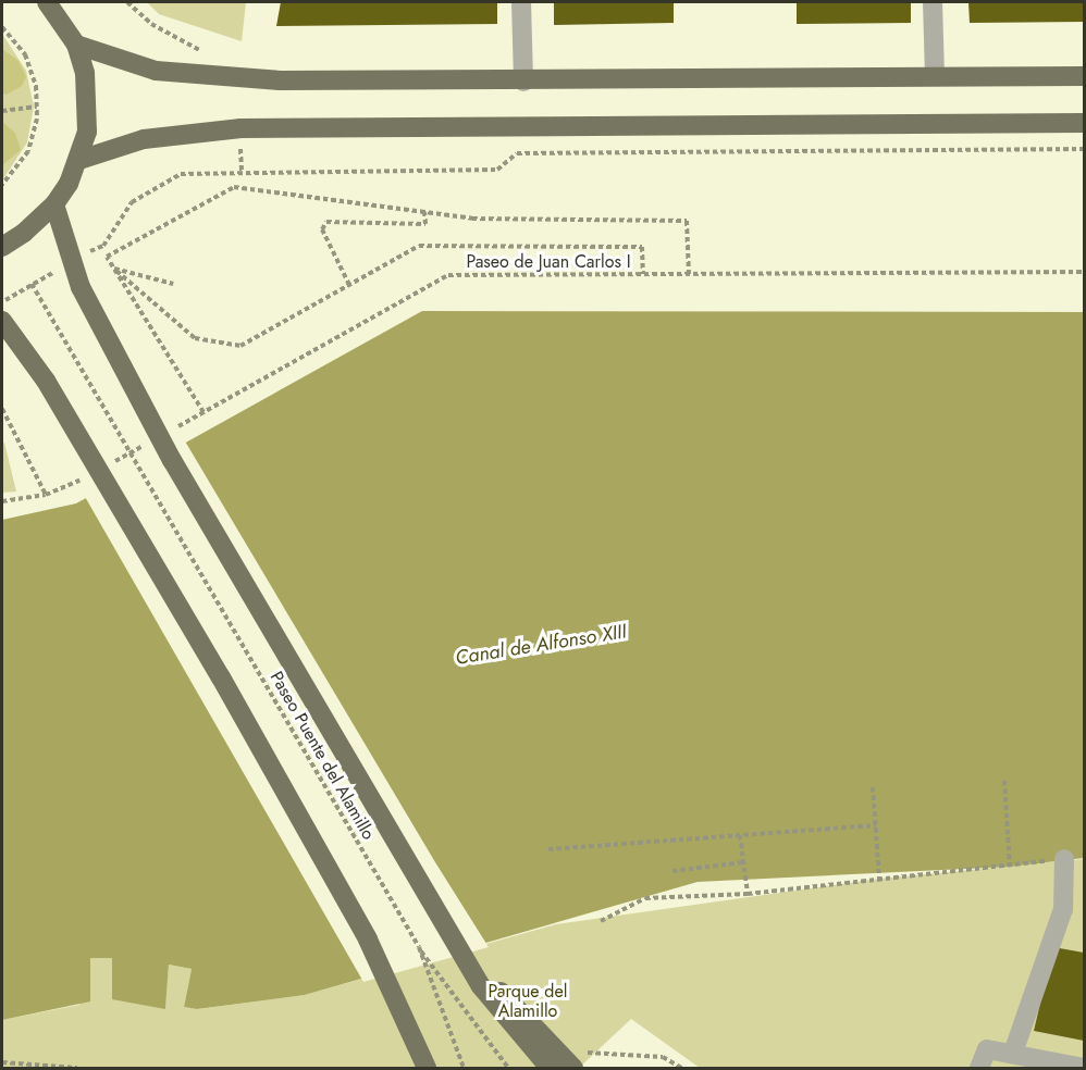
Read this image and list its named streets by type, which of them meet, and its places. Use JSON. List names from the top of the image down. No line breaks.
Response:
{"streets":{"path":["Paseo de Juan Carlos I","Paseo Puente del Alamillo"]},"water":["Canal de Alfonso XIII"],"parks":["Parque del Alamillo"]}
